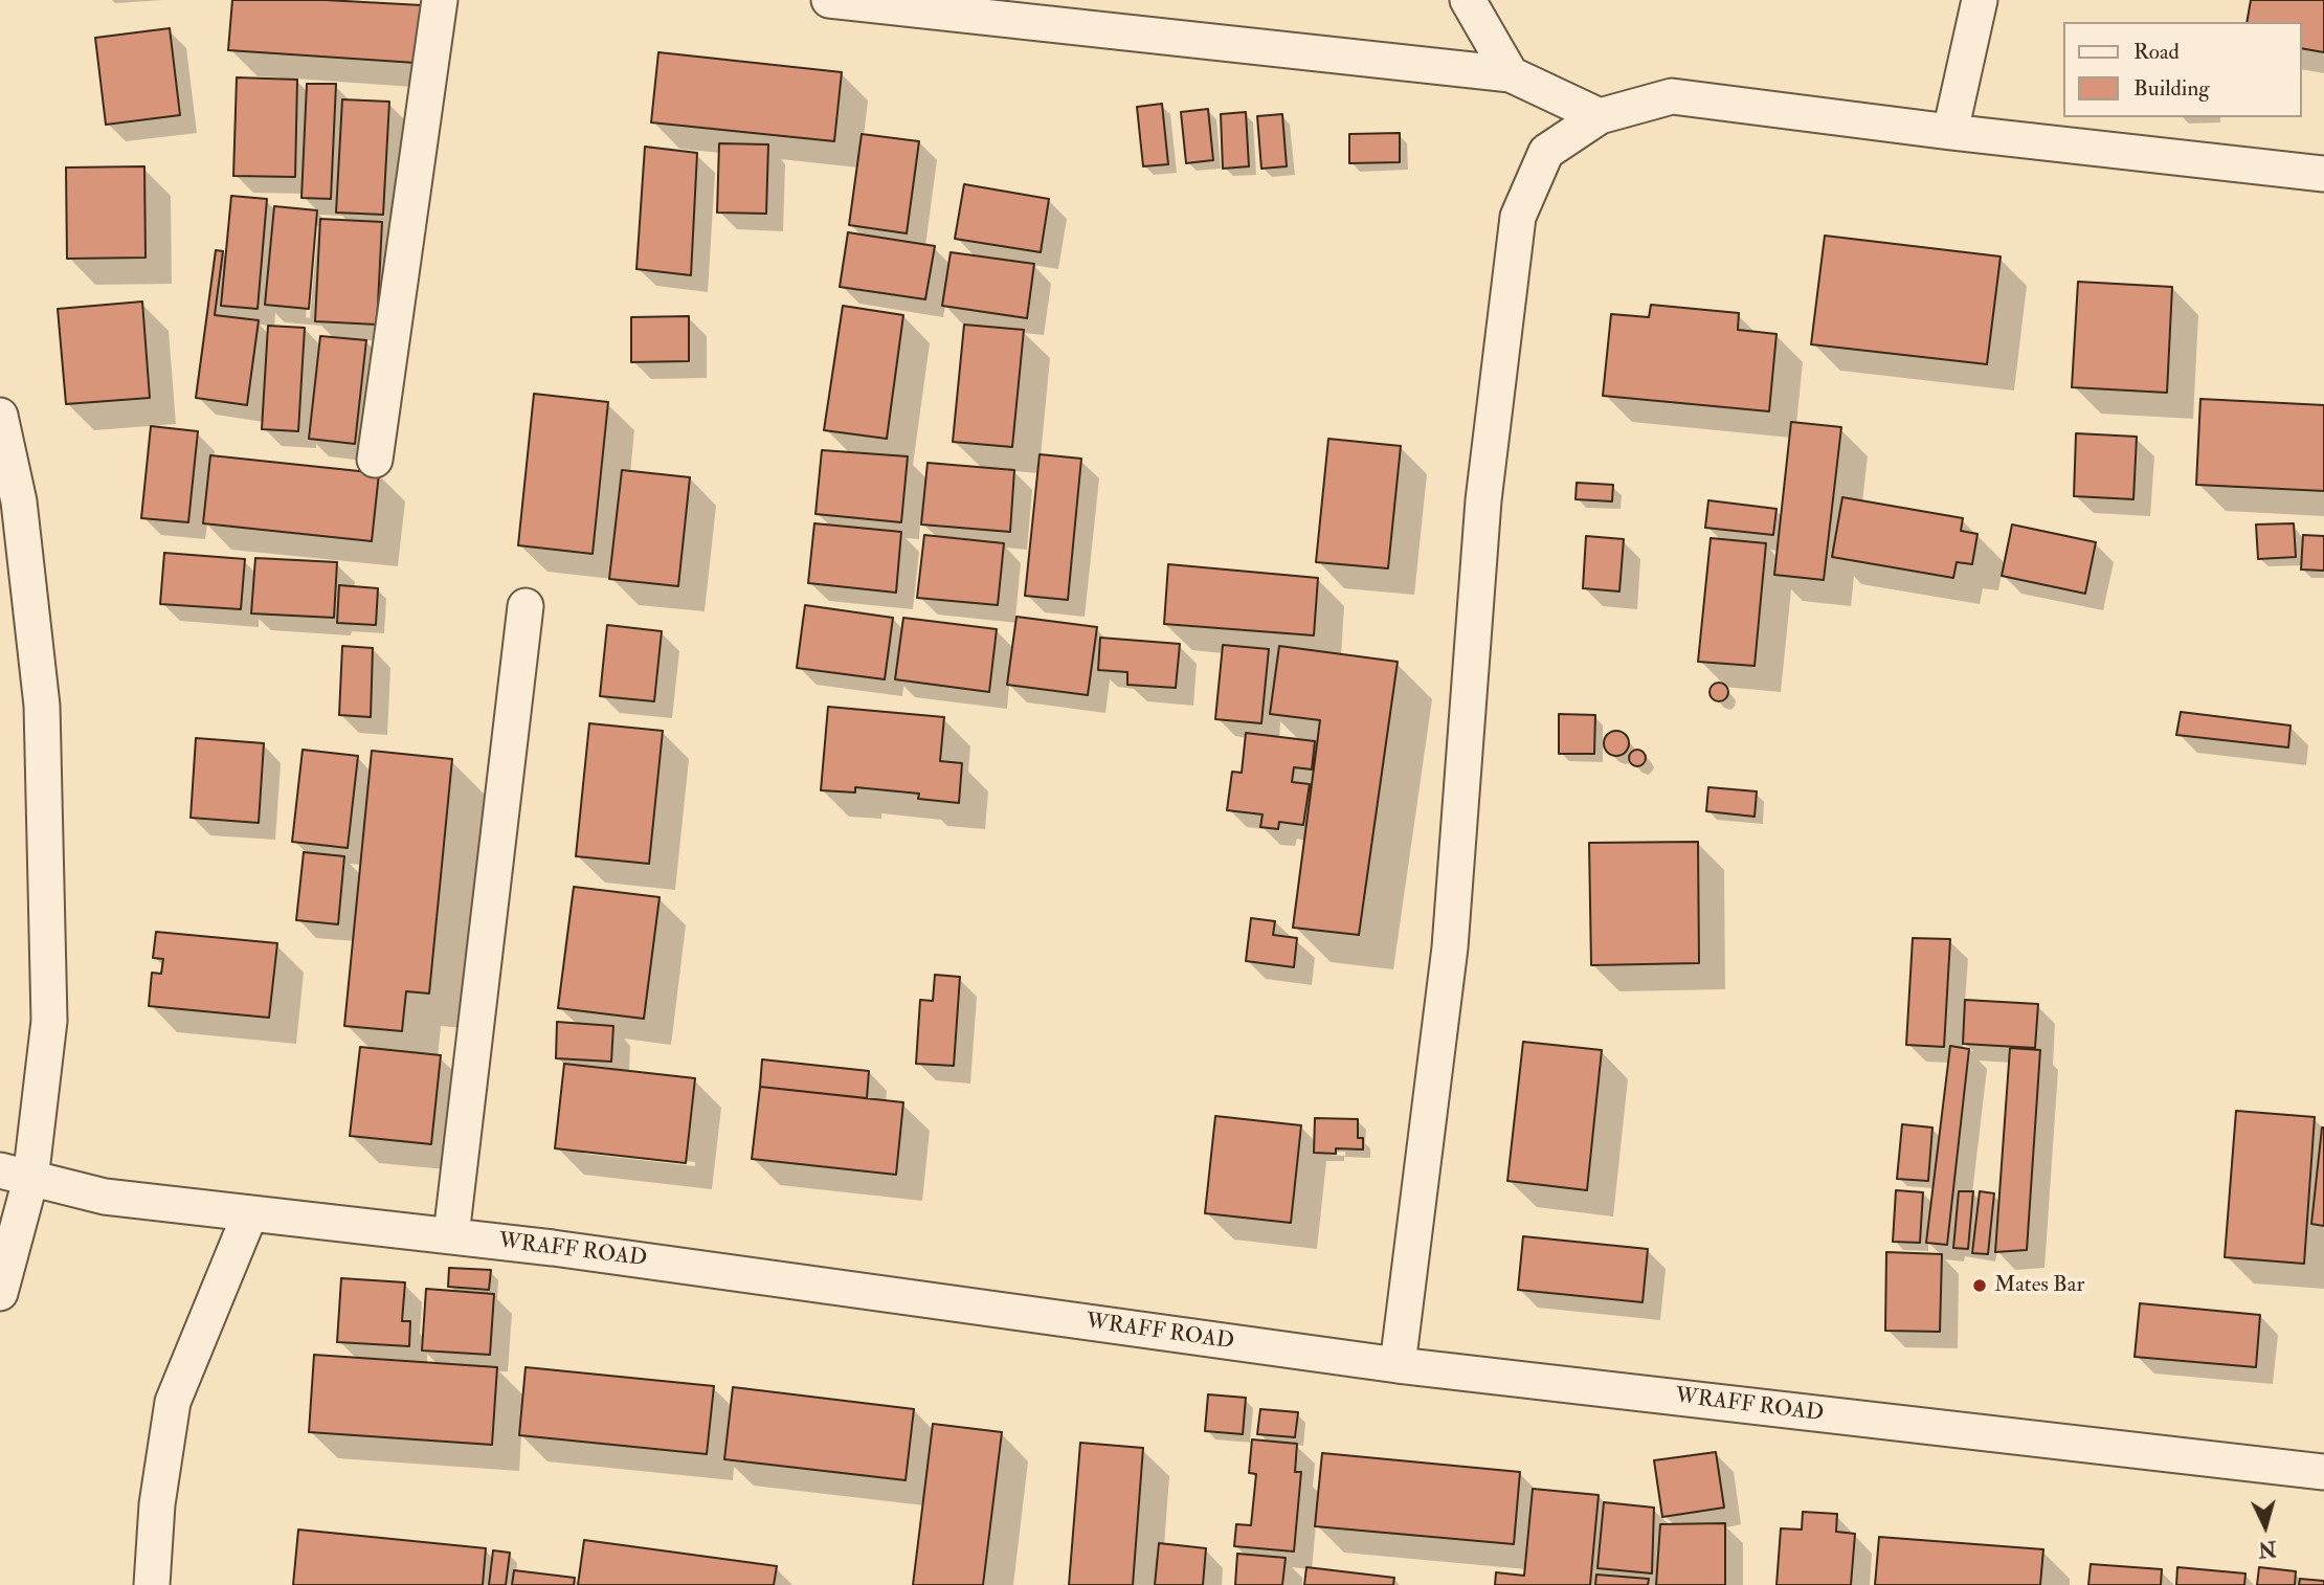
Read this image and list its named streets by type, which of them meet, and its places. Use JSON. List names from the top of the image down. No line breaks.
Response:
{"streets":{"street":["WRAFF ROAD"]},"places":["Mates Bar"],"legend":["Road","Building"],"north":"bottom"}
